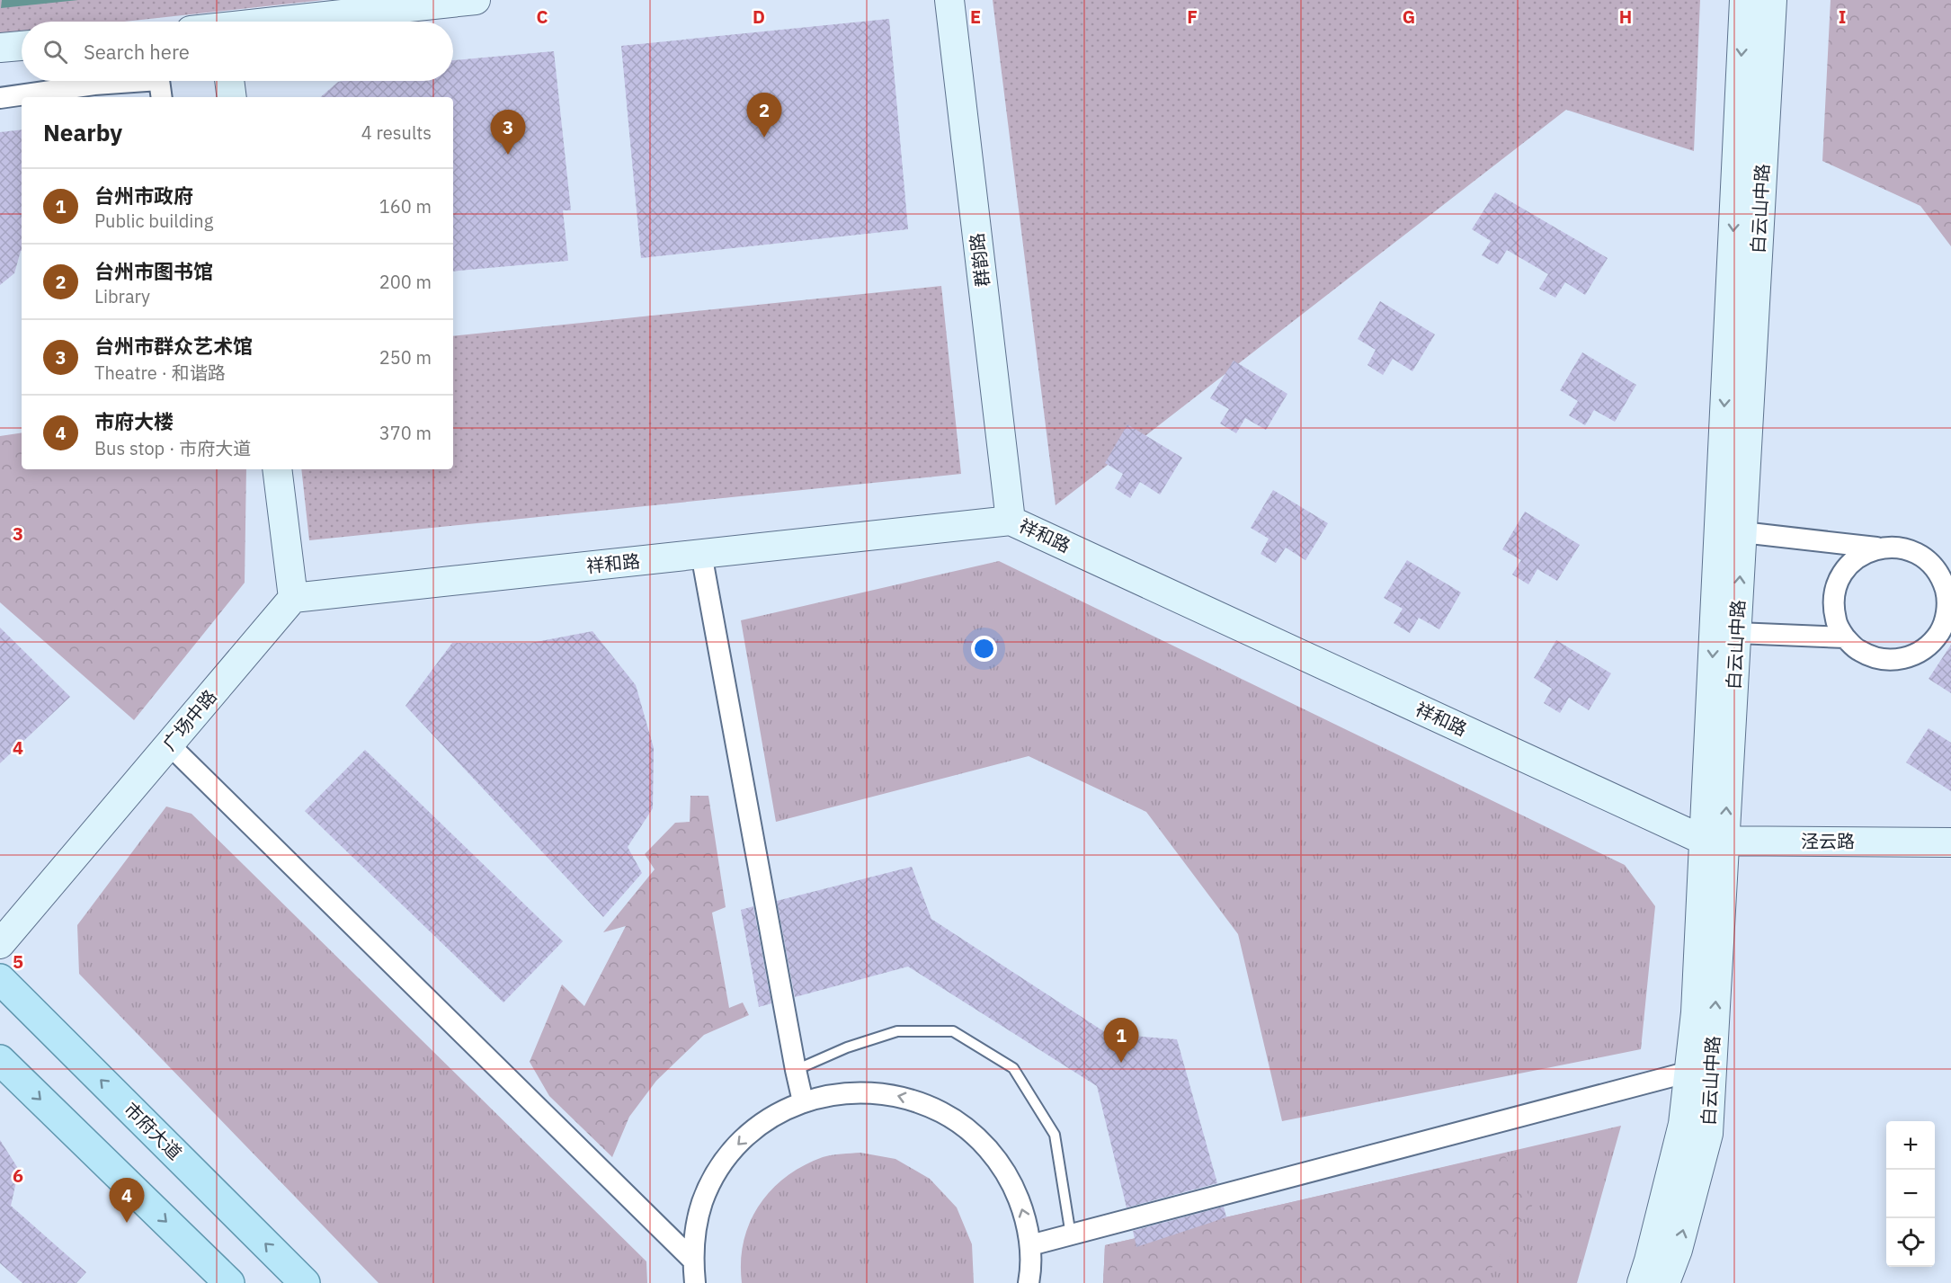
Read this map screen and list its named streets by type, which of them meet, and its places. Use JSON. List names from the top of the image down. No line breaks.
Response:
{"streets":{"main road":["市府大道"],"street":["白云山中路","群韵路","祥和路","广场中路","泾云路"]},"crossings":[["白云山中路","祥和路"],["白云山中路","泾云路"],["群韵路","祥和路"],["祥和路","广场中路"],["祥和路","泾云路"]],"page":{"search":"Search here","pins":["2","3","1","4"],"heading":["Nearby","4 results"],"list":[{"mark":"1","name":"台州市政府","note":"Public building","value":"160 m"},{"mark":"2","name":"台州市图书馆","note":"Library","value":"200 m"},{"mark":"3","name":"台州市群众艺术馆","note":"Theatre · 和谐路","value":"250 m"},{"mark":"4","name":"市府大楼","note":"Bus stop · 市府大道","value":"370 m"}],"map_buttons":["+","−"]},"grid":{"columns":["C","D","E","F","G","H","I"],"rows":["3","4","5","6"]}}
